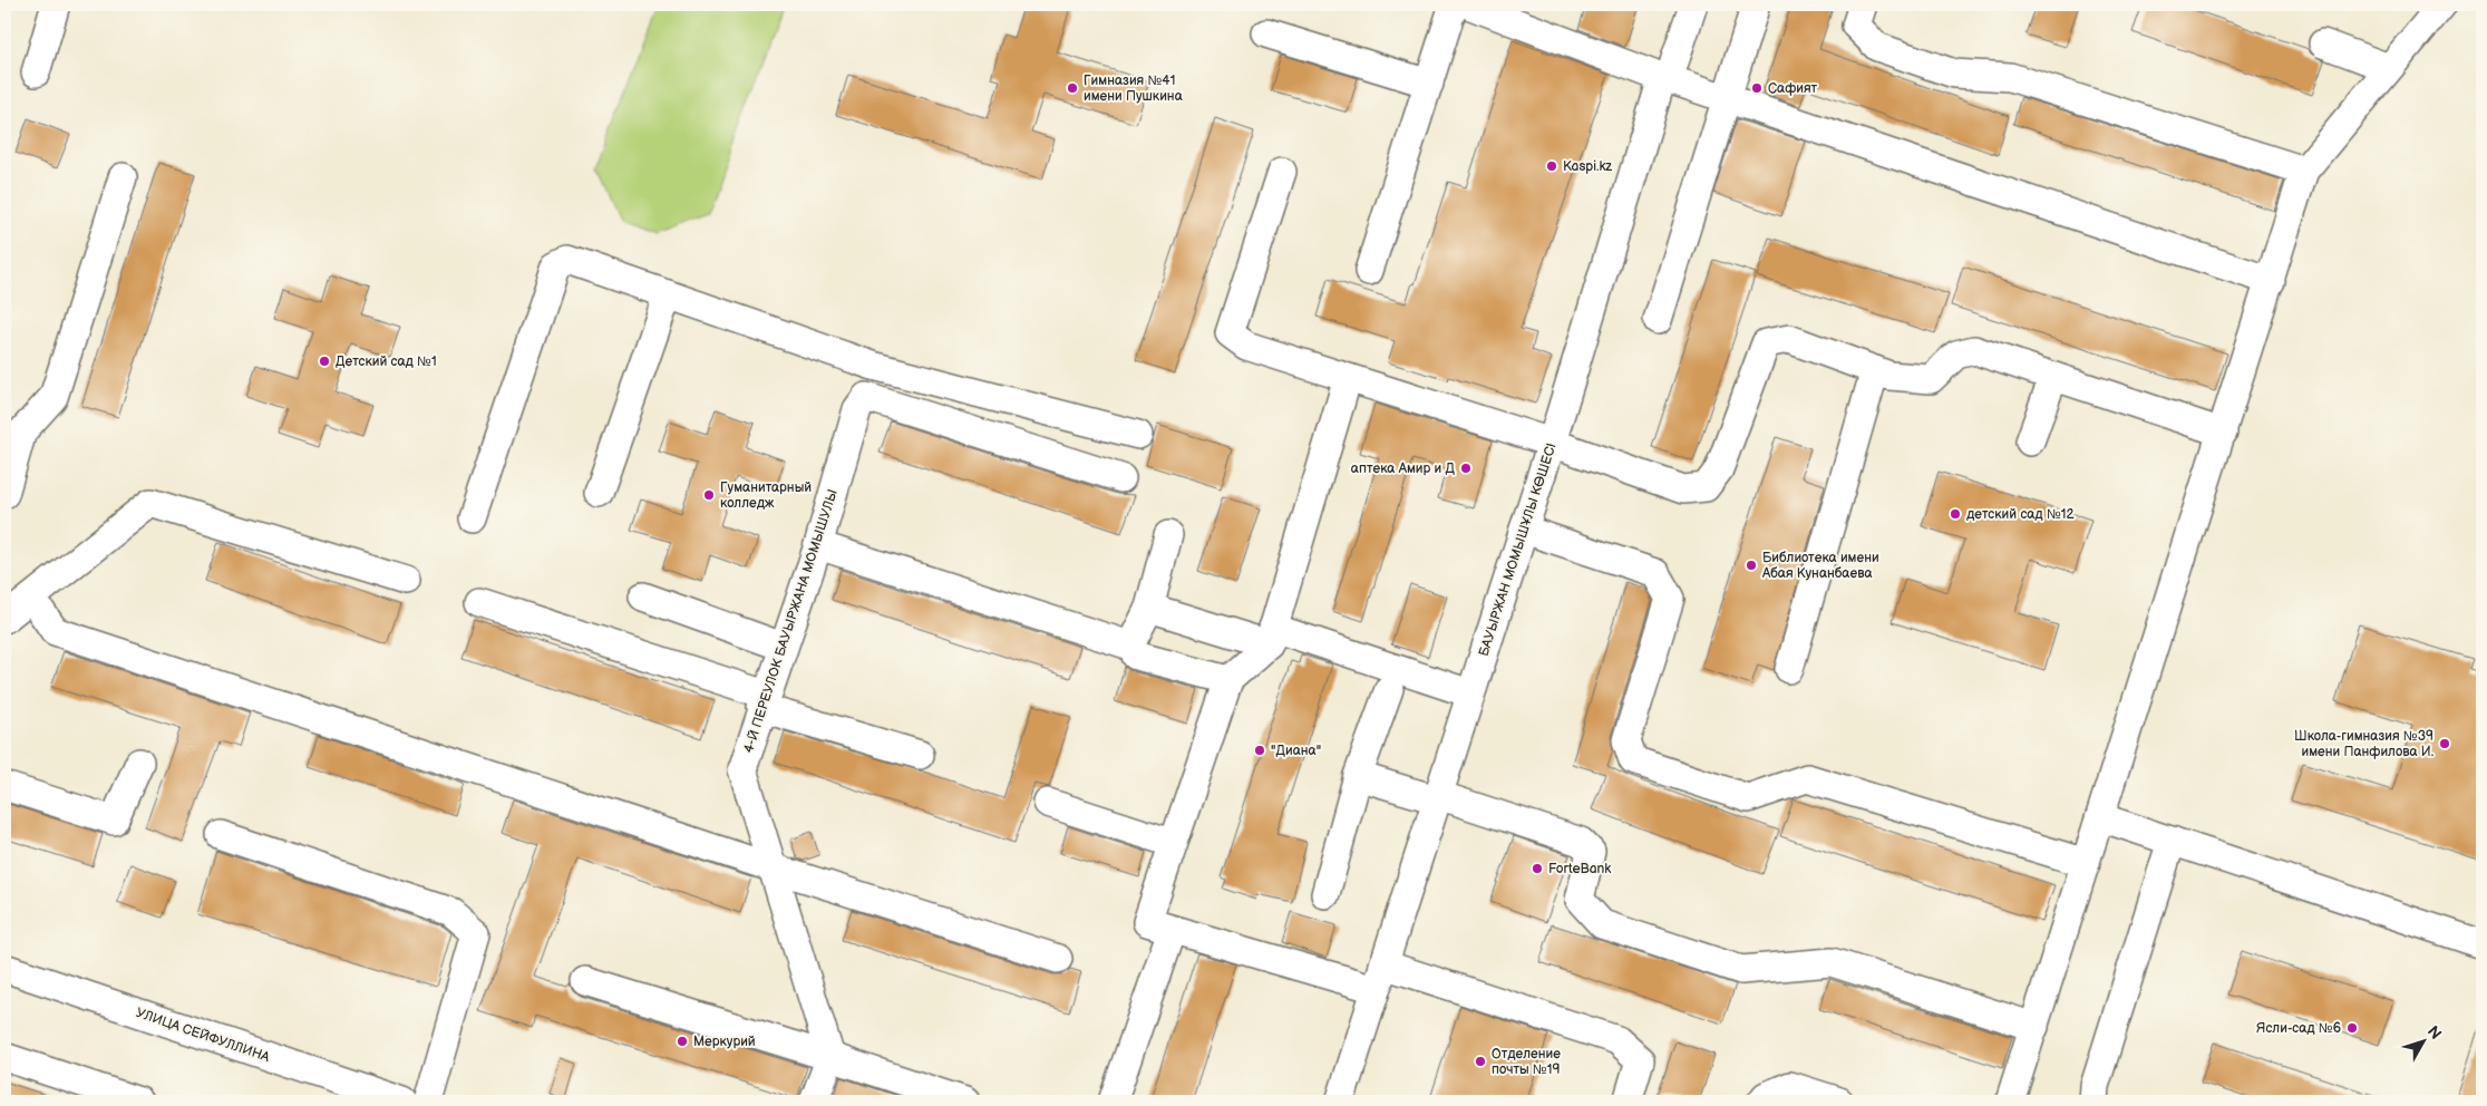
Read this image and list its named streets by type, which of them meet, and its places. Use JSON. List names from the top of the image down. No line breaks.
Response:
{"streets":{"street":["БАУЫРЖАН МОМЫШҰЛЫ КӨШЕСІ","4-Й ПЕРЕУЛОК БАУЫРЖАНА МОМЫШУЛЫ","УЛИЦА СЕЙФУЛЛИНА"]},"places":["Гимназия №41 имени Пушкина","Сафият","Kaspi.kz","Детский сад №1","аптека Амир и Д","Гуманитарный колледж","детский сад №12","Библиотека имени Абая Кунанбаева","Школа-гимназия №39 имени Панфилова И.","\"Диана\"","ForteBank","Ясли-сад №6","Меркурий","Отделение почты №19"],"north":"top right"}
